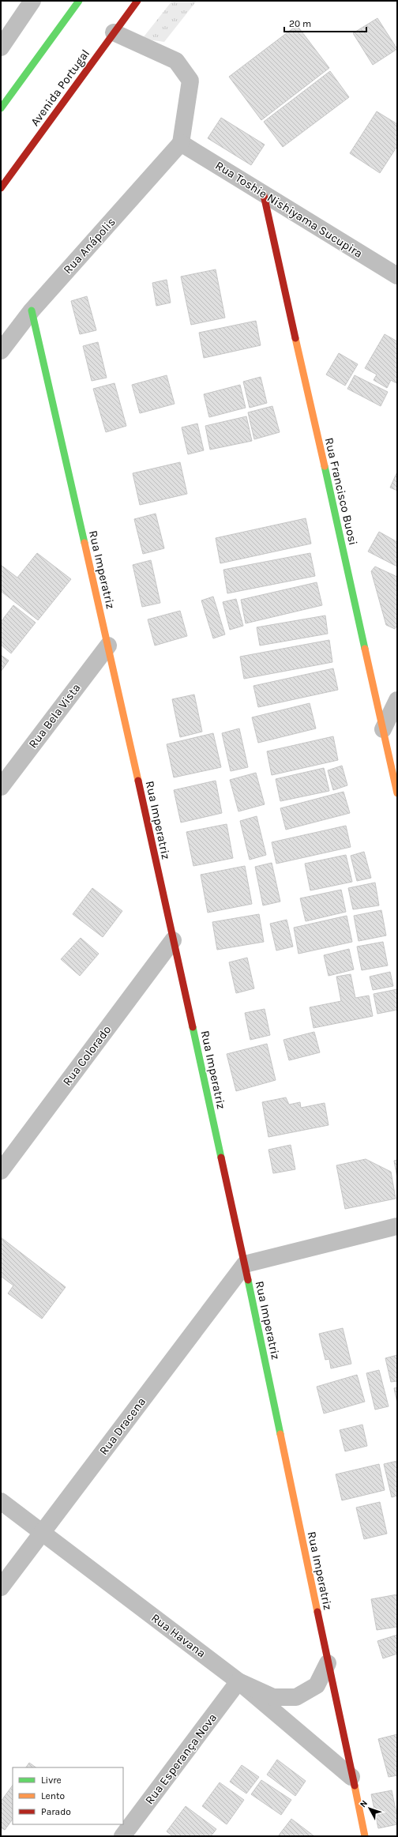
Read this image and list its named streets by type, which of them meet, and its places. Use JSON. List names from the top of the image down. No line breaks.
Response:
{"streets":{"street":["Avenida Portugal","Rua Toshie Nishiyama Sucupira","Rua Anápolis","Rua Francisco Buosi","Rua Imperatriz","Rua Bela Vista","Rua Colorado","Rua Dracena","Rua Havana","Rua Esperança Nova"]},"crossings":[["Rua Toshie Nishiyama Sucupira","Rua Anápolis"],["Rua Toshie Nishiyama Sucupira","Rua Francisco Buosi"],["Rua Anápolis","Rua Imperatriz"],["Rua Imperatriz","Rua Bela Vista"],["Rua Imperatriz","Rua Colorado"],["Rua Imperatriz","Rua Dracena"],["Rua Imperatriz","Rua Havana"],["Rua Dracena","Rua Havana"],["Rua Havana","Rua Esperança Nova"]],"legend":["Livre","Lento","Parado"],"scale_bar":"20 m","north":"top left"}
